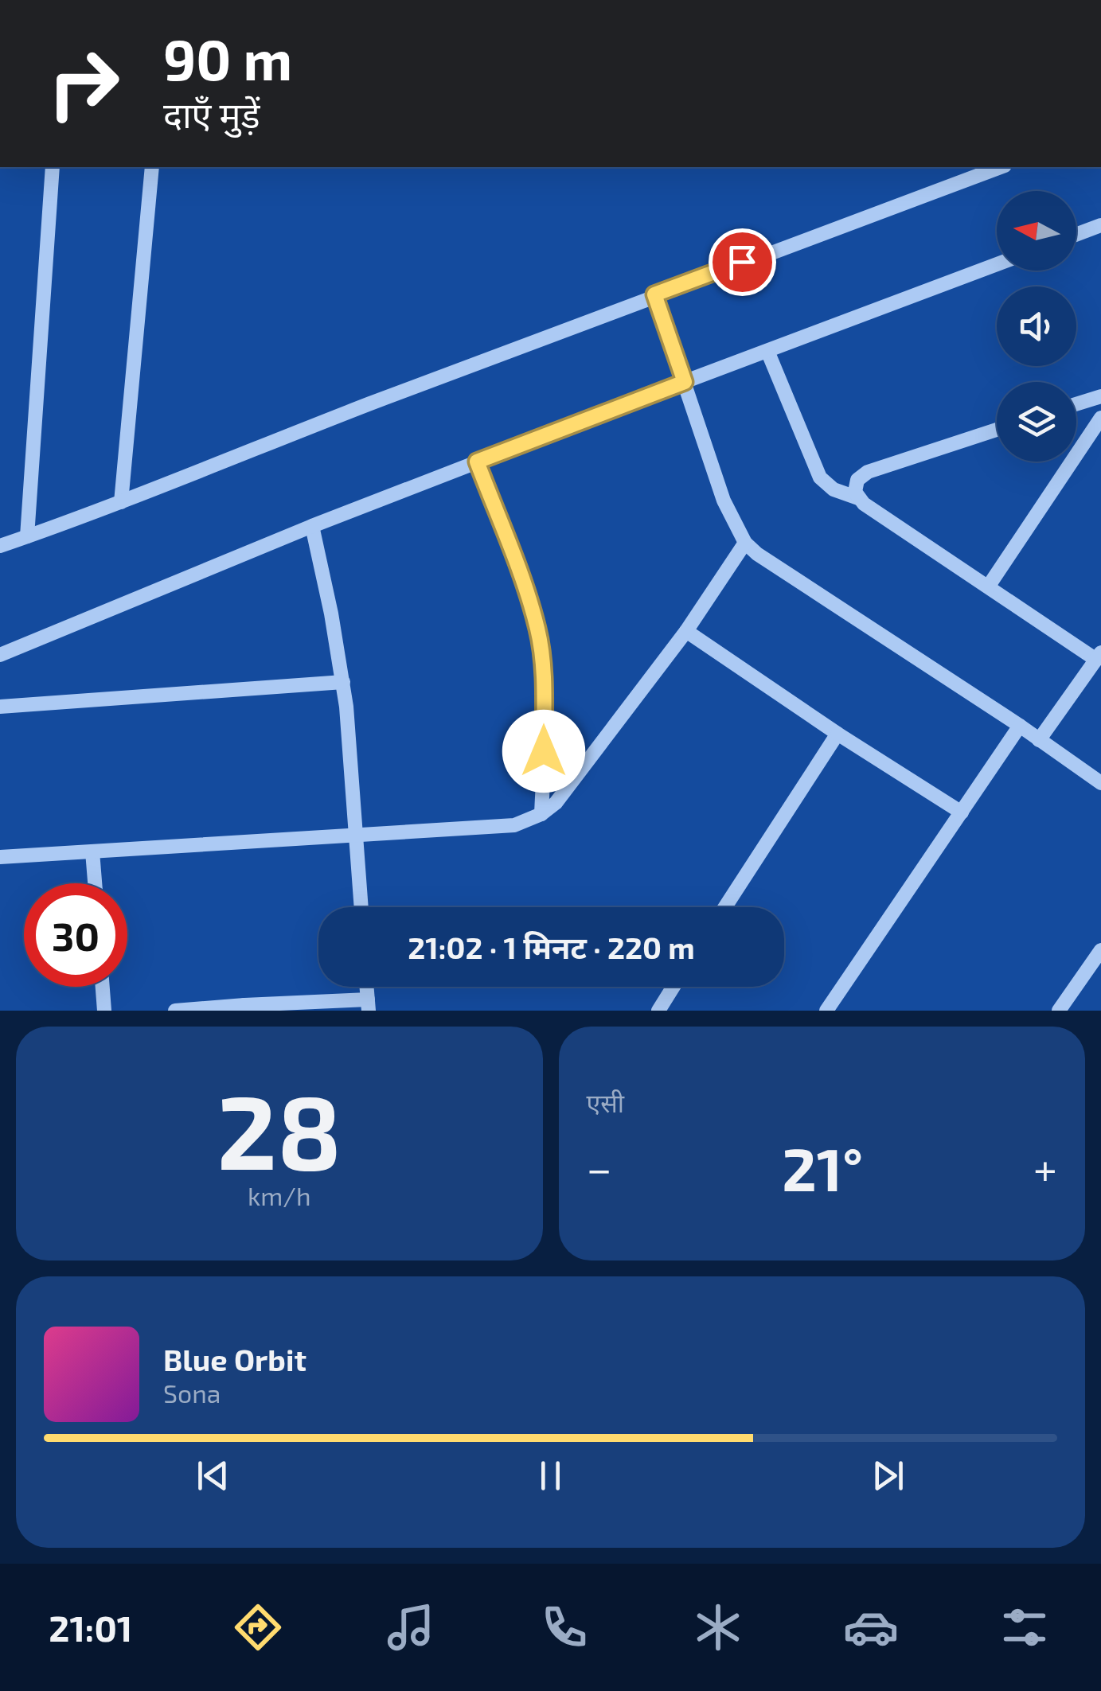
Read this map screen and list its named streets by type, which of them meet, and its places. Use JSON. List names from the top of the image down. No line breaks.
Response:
{"north":"left","page":{"turn":["90 m","दाएँ मुड़ें"],"limit":"30","trip":"21:02 · 1 मिनट · 220 m","tile":[["28","km/h"],"एसी"],"heat":["−","21°","+"],"song":["Blue Orbit","Sona"],"tabs":"21:01"}}
